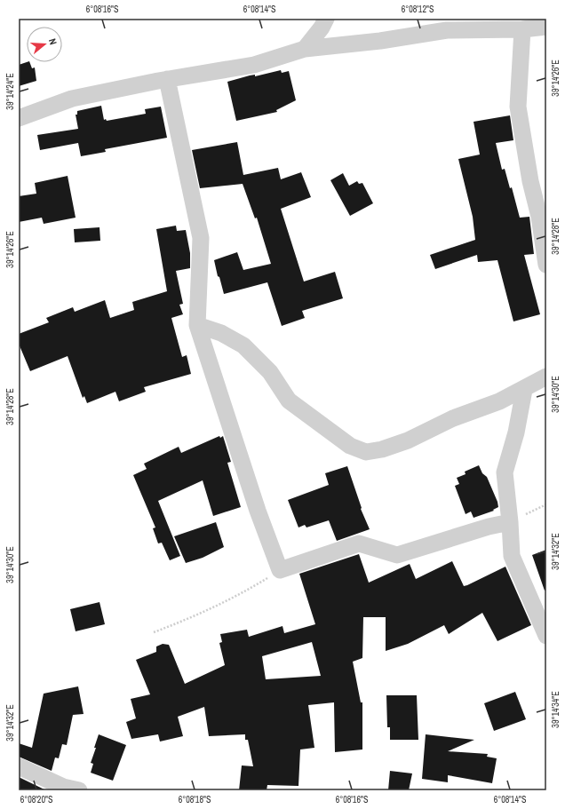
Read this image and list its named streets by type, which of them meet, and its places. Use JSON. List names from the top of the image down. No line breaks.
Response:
{"north":"right","coordinates":["6°08'16\"S","6°08'14\"S","6°08'12\"S","39°14'26\"E","39°14'24\"E","39°14'28\"E","39°14'30\"E","39°14'32\"E","39°14'34\"E","6°08'20\"S","6°08'18\"S"]}
